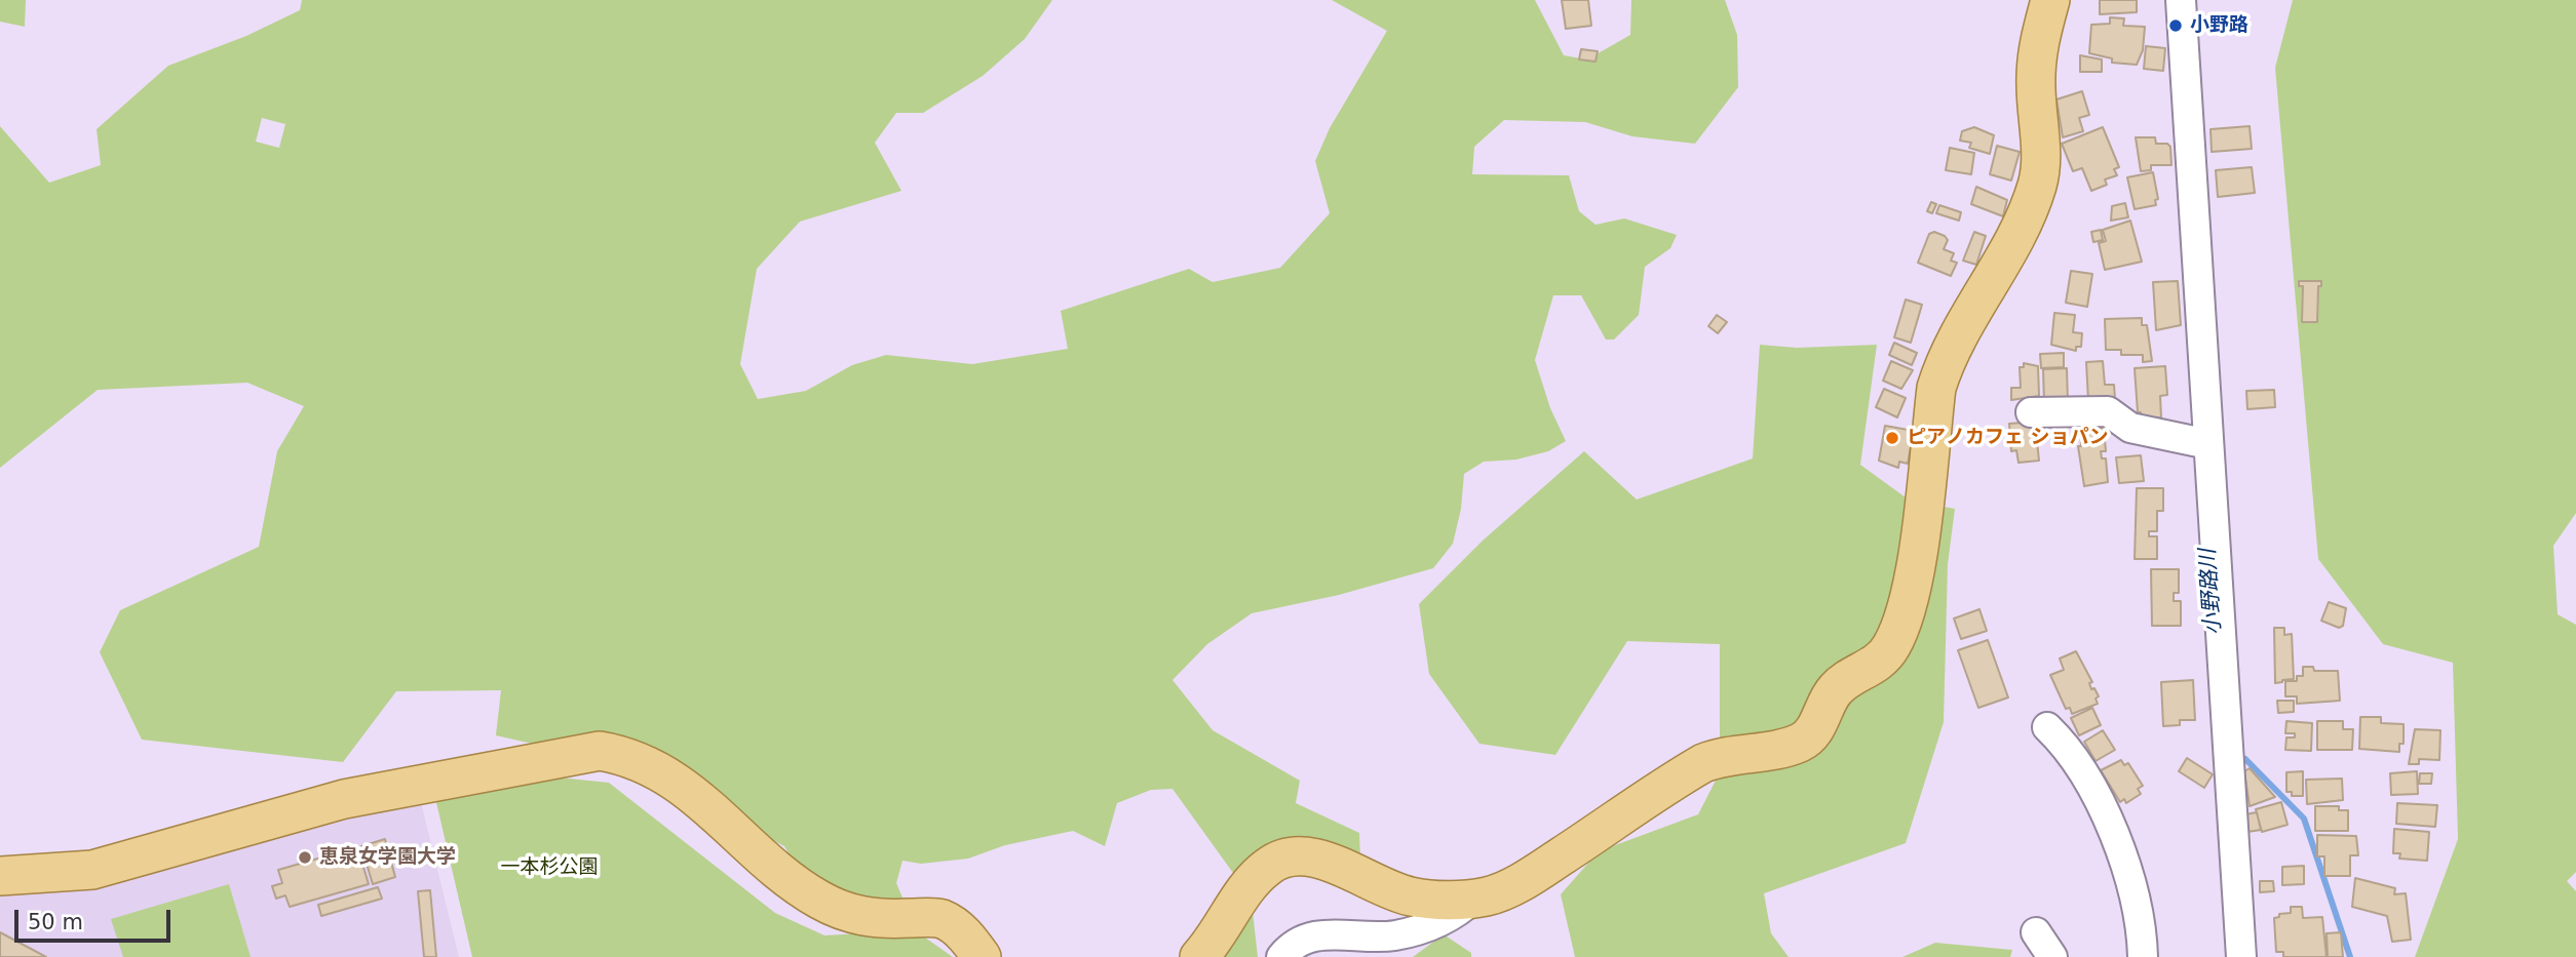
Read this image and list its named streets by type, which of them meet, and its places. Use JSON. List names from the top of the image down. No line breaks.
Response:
{"water":["小野路川"],"parks":["一本杉公園"],"places":["小野路","ピアノカフェ ショパン","恵泉女学園大学"],"scale_bar":"50 m"}
